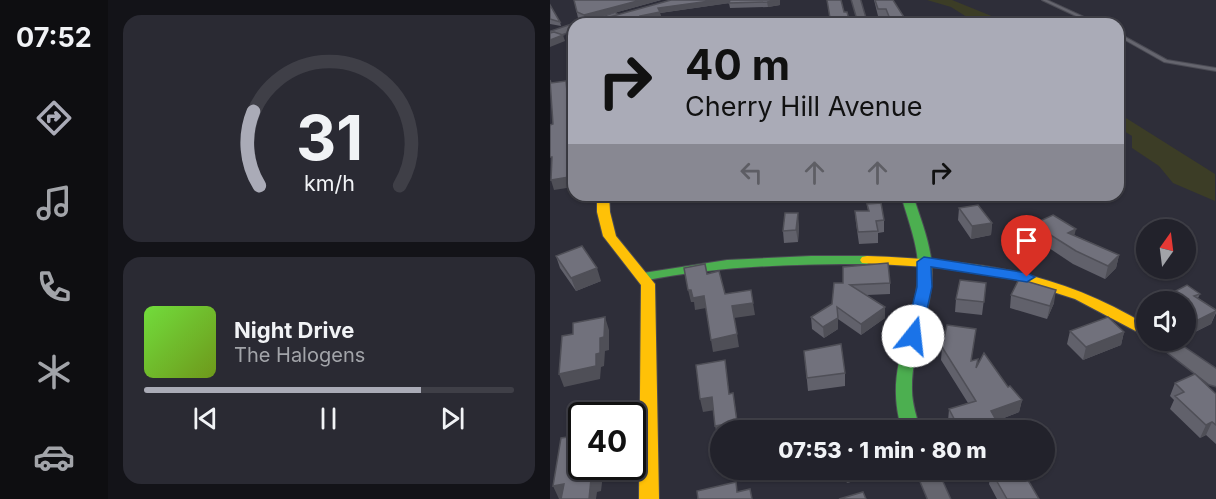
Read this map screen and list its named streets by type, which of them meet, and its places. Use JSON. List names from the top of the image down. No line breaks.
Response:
{"north":"top","page":{"tabs":"07:52","turn":["40 m","Cherry Hill Avenue"],"song":["Night Drive","The Halogens"],"limit":"40","trip":"07:53 · 1 min · 80 m","gauge":["31","km/h"]}}
